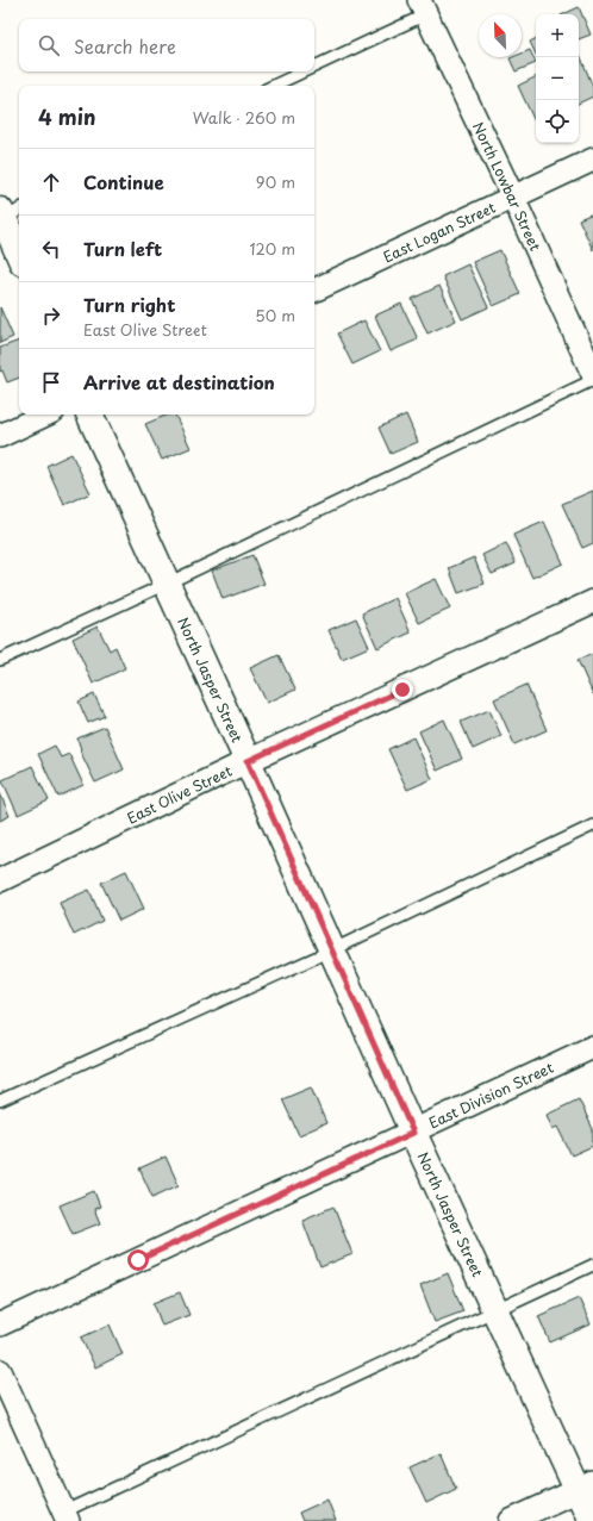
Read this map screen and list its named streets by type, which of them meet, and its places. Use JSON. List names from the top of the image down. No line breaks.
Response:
{"streets":{"street":["North Lowbar Street","East Logan Street","North Jasper Street","East Olive Street","East Division Street"]},"crossings":[["North Lowbar Street","East Logan Street"],["North Jasper Street","East Olive Street"],["North Jasper Street","East Division Street"]],"north":"top left","page":{"map_buttons":["+","−"],"search":"Search here","heading":["4 min","Walk · 260 m"],"list":[["Continue","90 m"],["Turn left","120 m"],["Turn right","East Olive Street","50 m"],"Arrive at destination"]}}
